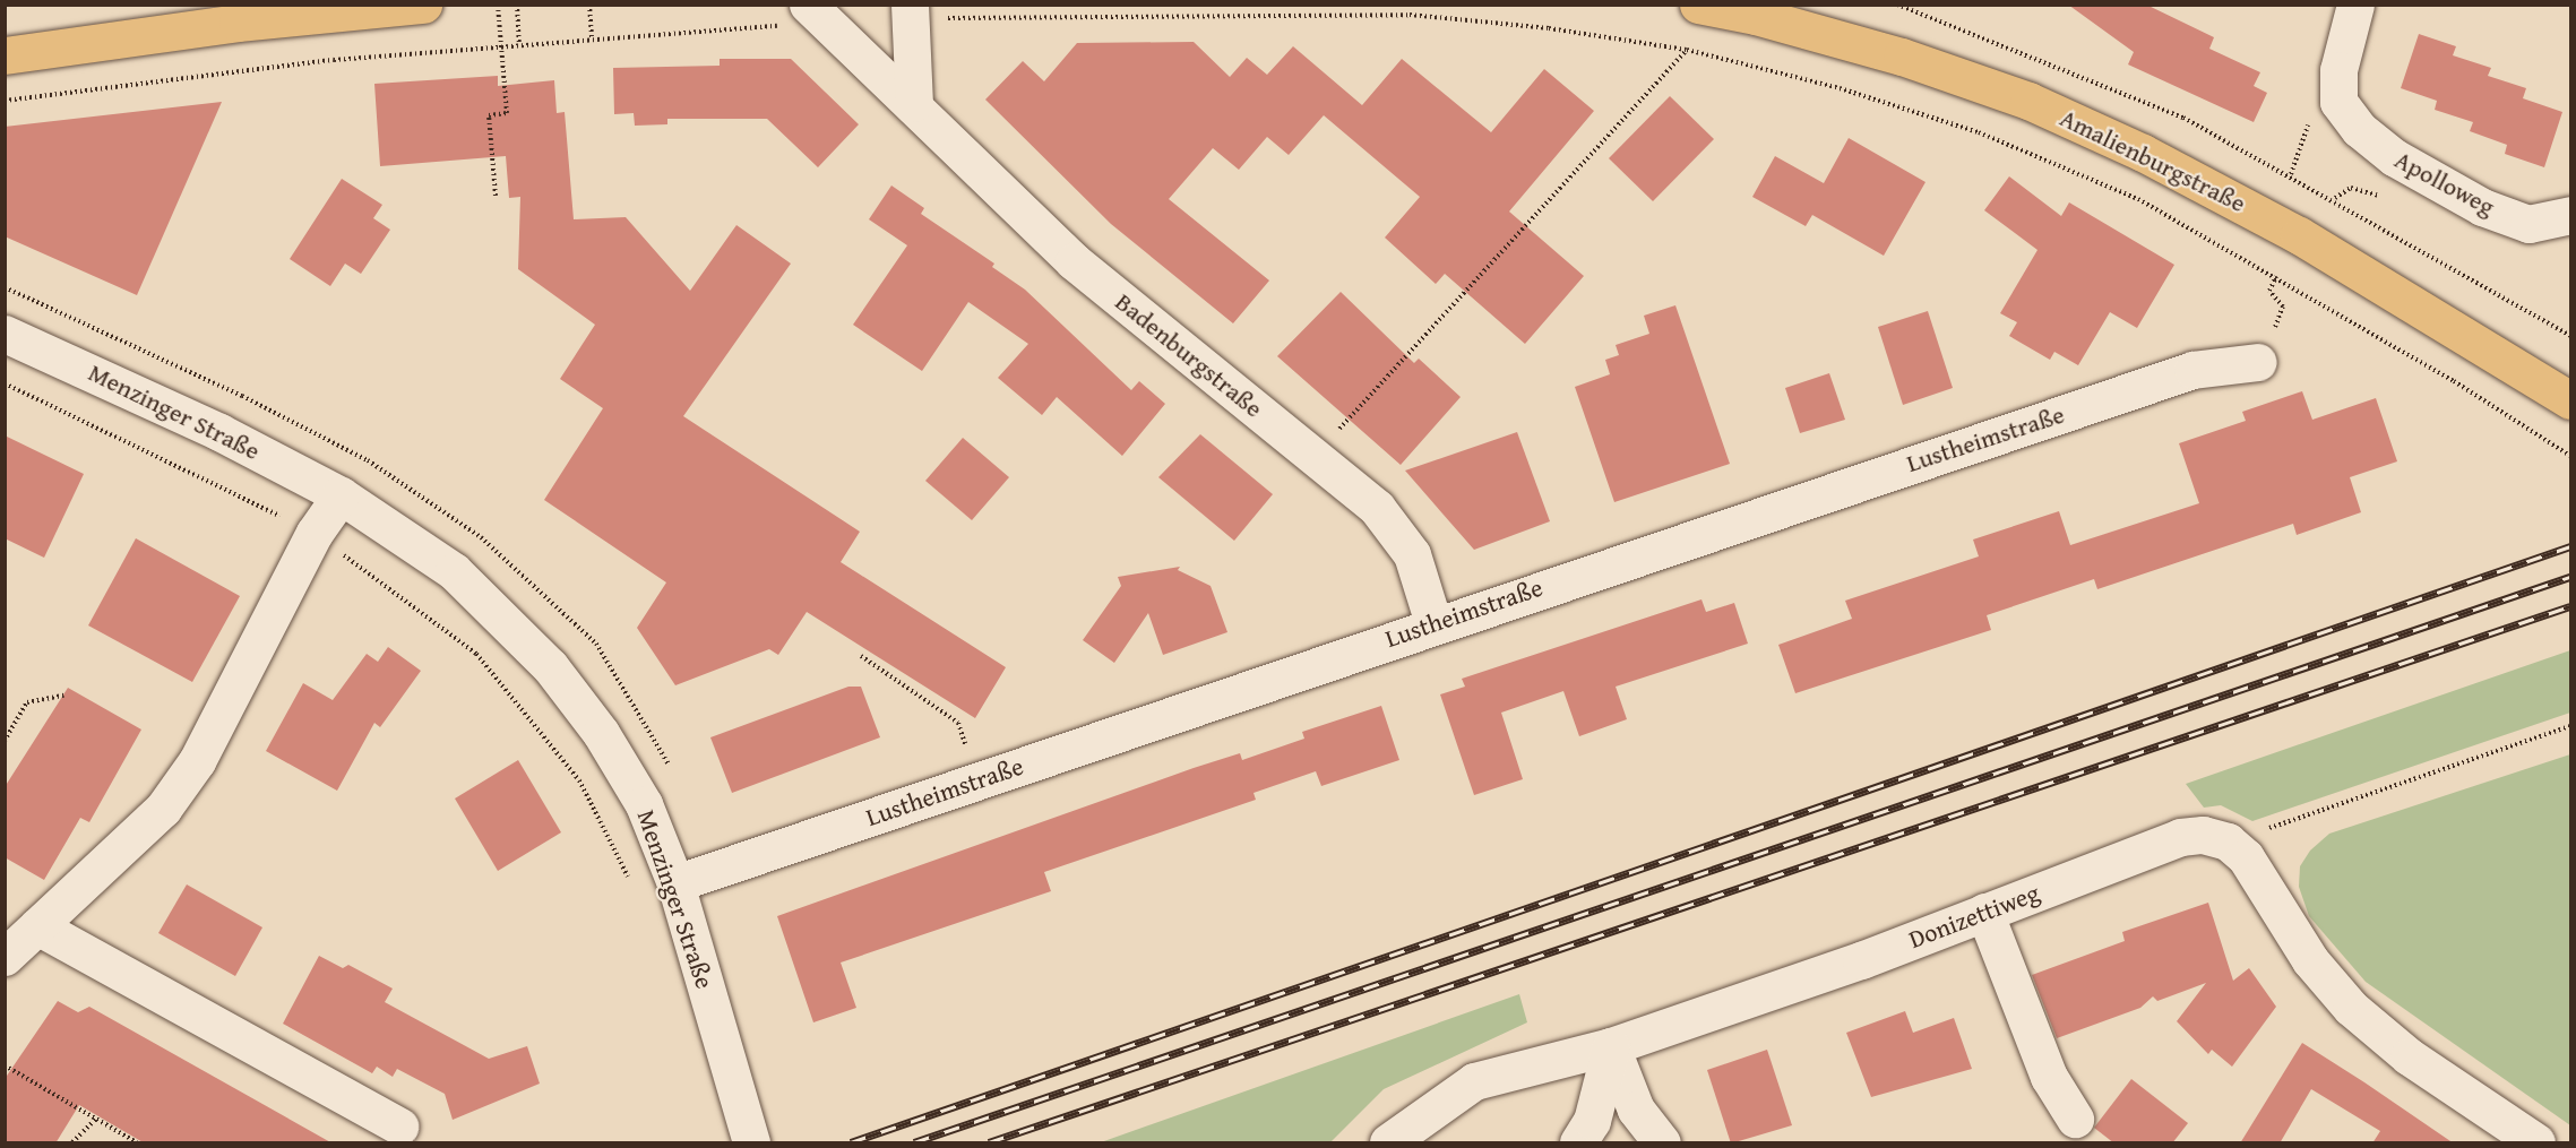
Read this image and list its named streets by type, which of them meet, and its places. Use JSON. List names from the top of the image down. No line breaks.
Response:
{"streets":{"main road":["Amalienburgstraße"],"street":["Apolloweg","Badenburgstraße","Menzinger Straße","Lustheimstraße","Donizettiweg"]},"crossings":[["Badenburgstraße","Lustheimstraße"],["Menzinger Straße","Lustheimstraße"]]}
